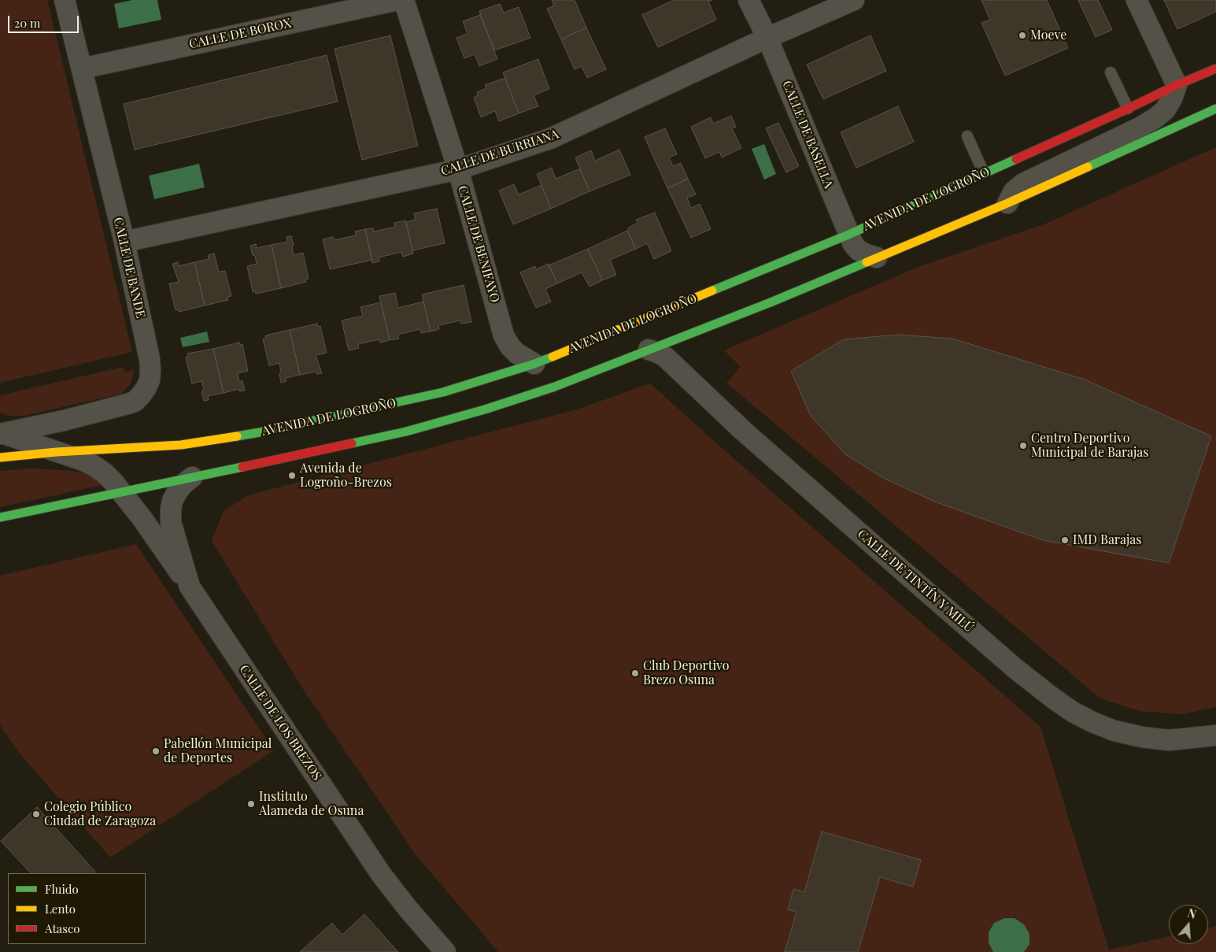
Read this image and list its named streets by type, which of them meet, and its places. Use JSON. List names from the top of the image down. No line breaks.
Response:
{"streets":{"main road":["AVENIDA DE LOGROÑO"],"street":["CALLE DE BOROX","CALLE DE BASELLA","CALLE DE BURRIANA","CALLE DE BENIFAYO","CALLE DE BANDE","CALLE DE TINTÍN Y MILÚ","CALLE DE LOS BREZOS"]},"crossings":[["CALLE DE BOROX","CALLE DE BANDE"],["CALLE DE BASELLA","CALLE DE BURRIANA"],["CALLE DE BASELLA","AVENIDA DE LOGROÑO"],["CALLE DE BURRIANA","CALLE DE BENIFAYO"],["CALLE DE BURRIANA","CALLE DE BANDE"],["AVENIDA DE LOGROÑO","CALLE DE BENIFAYO"],["AVENIDA DE LOGROÑO","CALLE DE BANDE"],["AVENIDA DE LOGROÑO","CALLE DE LOS BREZOS"]],"places":["Moeve","Centro Deportivo Municipal de Barajas","Avenida de Logroño-Brezos","IMD Barajas","Club Deportivo Brezo Osuna","Pabellón Municipal de Deportes","Instituto Alameda de Osuna","Colegio Público Ciudad de Zaragoza"],"legend":["Fluido","Lento","Atasco"],"scale_bar":"20 m","north":"top"}
